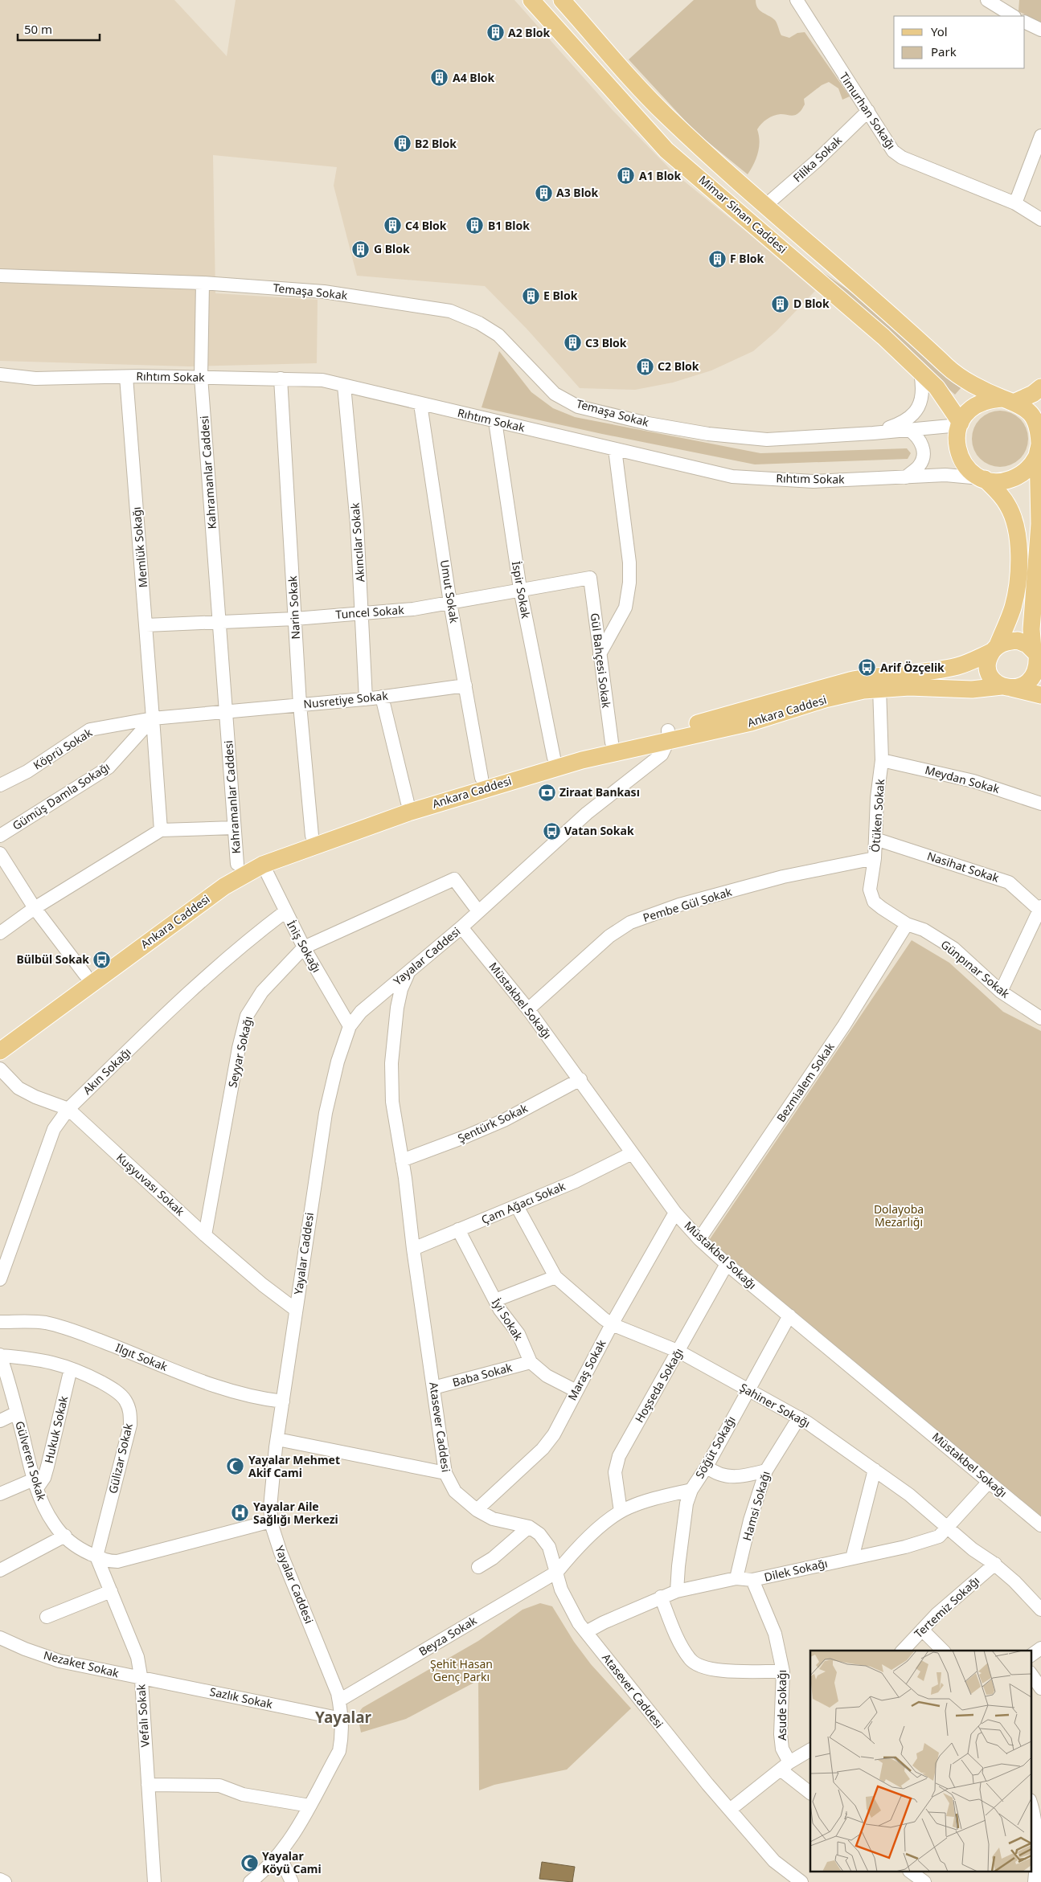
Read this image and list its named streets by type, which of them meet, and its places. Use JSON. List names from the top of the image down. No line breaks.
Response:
{"streets":{"main road":["Mimar Sinan Caddesi","Ankara Caddesi"],"street":["Timurhan Sokağı","Filika Sokak","Temaşa Sokak","Rıhtım Sokak","Kahramanlar Caddesi","Akıncılar Sokak","Memlük Sokağı","İspir Sokak","Umut Sokak","Narin Sokak","Tuncel Sokak","Gül Bahçesi Sokak","Nusretiye Sokak","Köprü Sokak","Meydan Sokak","Gümüş Damla Sokağı","Ötüken Sokak","Nasihat Sokak","Pembe Gül Sokak","İniş Sokağı","Yayalar Caddesi","Günpınar Sokak","Müstakbel Sokağı","Seyyar Sokağı","Akın Sokağı","Bezmialem Sokak","Şentürk Sokak","Kuşyuvası Sokak","Çam Ağacı Sokak","İyi Sokak","Ilgıt Sokak","Maraş Sokak","Baba Sokak","Hoşseda Sokağı","Şahiner Sokağı","Atasever Caddesi","Hukuk Sokak","Söğüt Sokağı","Gülizar Sokak","Gülveren Sokak","Hamsi Sokağı","Dilek Sokağı","Tertemiz Sokağı","Beyza Sokak","Nezaket Sokak","Sazlık Sokak","Asude Sokağı","Vefalı Sokak"]},"crossings":[["Timurhan Sokağı","Filika Sokak"],["Filika Sokak","Mimar Sinan Caddesi"],["Mimar Sinan Caddesi","Temaşa Sokak"],["Mimar Sinan Caddesi","Rıhtım Sokak"],["Temaşa Sokak","Rıhtım Sokak"],["Temaşa Sokak","Kahramanlar Caddesi"],["Rıhtım Sokak","Kahramanlar Caddesi"],["Rıhtım Sokak","Akıncılar Sokak"],["Rıhtım Sokak","Memlük Sokağı"],["Rıhtım Sokak","İspir Sokak"],["Rıhtım Sokak","Umut Sokak"],["Rıhtım Sokak","Narin Sokak"],["Kahramanlar Caddesi","Tuncel Sokak"],["Kahramanlar Caddesi","Nusretiye Sokak"],["Kahramanlar Caddesi","Ankara Caddesi"],["Akıncılar Sokak","Tuncel Sokak"],["Akıncılar Sokak","Nusretiye Sokak"],["Memlük Sokağı","Tuncel Sokak"],["Memlük Sokağı","Nusretiye Sokak"],["Memlük Sokağı","Köprü Sokak"],["Memlük Sokağı","Gümüş Damla Sokağı"],["İspir Sokak","Tuncel Sokak"],["İspir Sokak","Ankara Caddesi"],["Umut Sokak","Tuncel Sokak"],["Umut Sokak","Nusretiye Sokak"],["Umut Sokak","Ankara Caddesi"],["Narin Sokak","Tuncel Sokak"],["Narin Sokak","Nusretiye Sokak"],["Narin Sokak","Ankara Caddesi"],["Tuncel Sokak","Gül Bahçesi Sokak"],["Gül Bahçesi Sokak","Ankara Caddesi"],["Nusretiye Sokak","Köprü Sokak"],["Nusretiye Sokak","Gümüş Damla Sokağı"],["Ankara Caddesi","Ötüken Sokak"],["Ankara Caddesi","İniş Sokağı"],["Ankara Caddesi","Yayalar Caddesi"],["Köprü Sokak","Gümüş Damla Sokağı"],["Meydan Sokak","Ötüken Sokak"],["Ötüken Sokak","Nasihat Sokak"],["Ötüken Sokak","Pembe Gül Sokak"],["Ötüken Sokak","Günpınar Sokak"],["Ötüken Sokak","Bezmialem Sokak"],["Pembe Gül Sokak","Müstakbel Sokağı"],["İniş Sokağı","Yayalar Caddesi"],["İniş Sokağı","Seyyar Sokağı"],["İniş Sokağı","Akın Sokağı"],["Yayalar Caddesi","Müstakbel Sokağı"],["Yayalar Caddesi","Seyyar Sokağı"],["Yayalar Caddesi","Kuşyuvası Sokak"],["Yayalar Caddesi","Ilgıt Sokak"],["Yayalar Caddesi","Atasever Caddesi"],["Yayalar Caddesi","Gülveren Sokak"],["Yayalar Caddesi","Beyza Sokak"],["Yayalar Caddesi","Sazlık Sokak"],["Günpınar Sokak","Bezmialem Sokak"],["Müstakbel Sokağı","Bezmialem Sokak"],["Müstakbel Sokağı","Şentürk Sokak"],["Müstakbel Sokağı","Çam Ağacı Sokak"],["Müstakbel Sokağı","Maraş Sokak"],["Müstakbel Sokağı","Hoşseda Sokağı"],["Müstakbel Sokağı","Söğüt Sokağı"],["Müstakbel Sokağı","Dilek Sokağı"],["Seyyar Sokağı","Kuşyuvası Sokak"],["Akın Sokağı","Kuşyuvası Sokak"],["Şentürk Sokak","Atasever Caddesi"],["Çam Ağacı Sokak","İyi Sokak"],["Çam Ağacı Sokak","Şahiner Sokağı"],["Çam Ağacı Sokak","Atasever Caddesi"],["İyi Sokak","Maraş Sokak"],["İyi Sokak","Baba Sokak"],["Maraş Sokak","Şahiner Sokağı"],["Maraş Sokak","Atasever Caddesi"],["Baba Sokak","Atasever Caddesi"],["Hoşseda Sokağı","Şahiner Sokağı"],["Hoşseda Sokağı","Beyza Sokak"],["Şahiner Sokağı","Söğüt Sokağı"],["Şahiner Sokağı","Hamsi Sokağı"],["Şahiner Sokağı","Dilek Sokağı"],["Şahiner Sokağı","Tertemiz Sokağı"],["Atasever Caddesi","Dilek Sokağı"],["Atasever Caddesi","Beyza Sokak"],["Hukuk Sokak","Gülizar Sokak"],["Hukuk Sokak","Gülveren Sokak"],["Söğüt Sokağı","Dilek Sokağı"],["Söğüt Sokağı","Beyza Sokak"],["Gülizar Sokak","Gülveren Sokak"],["Gülizar Sokak","Vefalı Sokak"],["Gülveren Sokak","Vefalı Sokak"],["Hamsi Sokağı","Dilek Sokağı"],["Dilek Sokağı","Asude Sokağı"],["Nezaket Sokak","Sazlık Sokak"],["Nezaket Sokak","Vefalı Sokak"],["Sazlık Sokak","Vefalı Sokak"]],"districts":["Yayalar"],"parks":["Dolayoba Mezarlığı","Şehit Hasan Genç Parkı"],"places":{"building":["A2 Blok","A4 Blok","B2 Blok","A1 Blok","A3 Blok","C4 Blok","B1 Blok","G Blok","F Blok","E Blok","D Blok","C3 Blok","C2 Blok"],"bus stop":["Arif Özçelik","Vatan Sokak","Bülbül Sokak"],"bank":["Ziraat Bankası"],"mosque":["Yayalar Mehmet Akif Cami","Yayalar Köyü Cami"],"hospital":["Yayalar Aile Sağlığı Merkezi"]},"legend":["Yol","Park"],"scale_bar":"50 m"}
